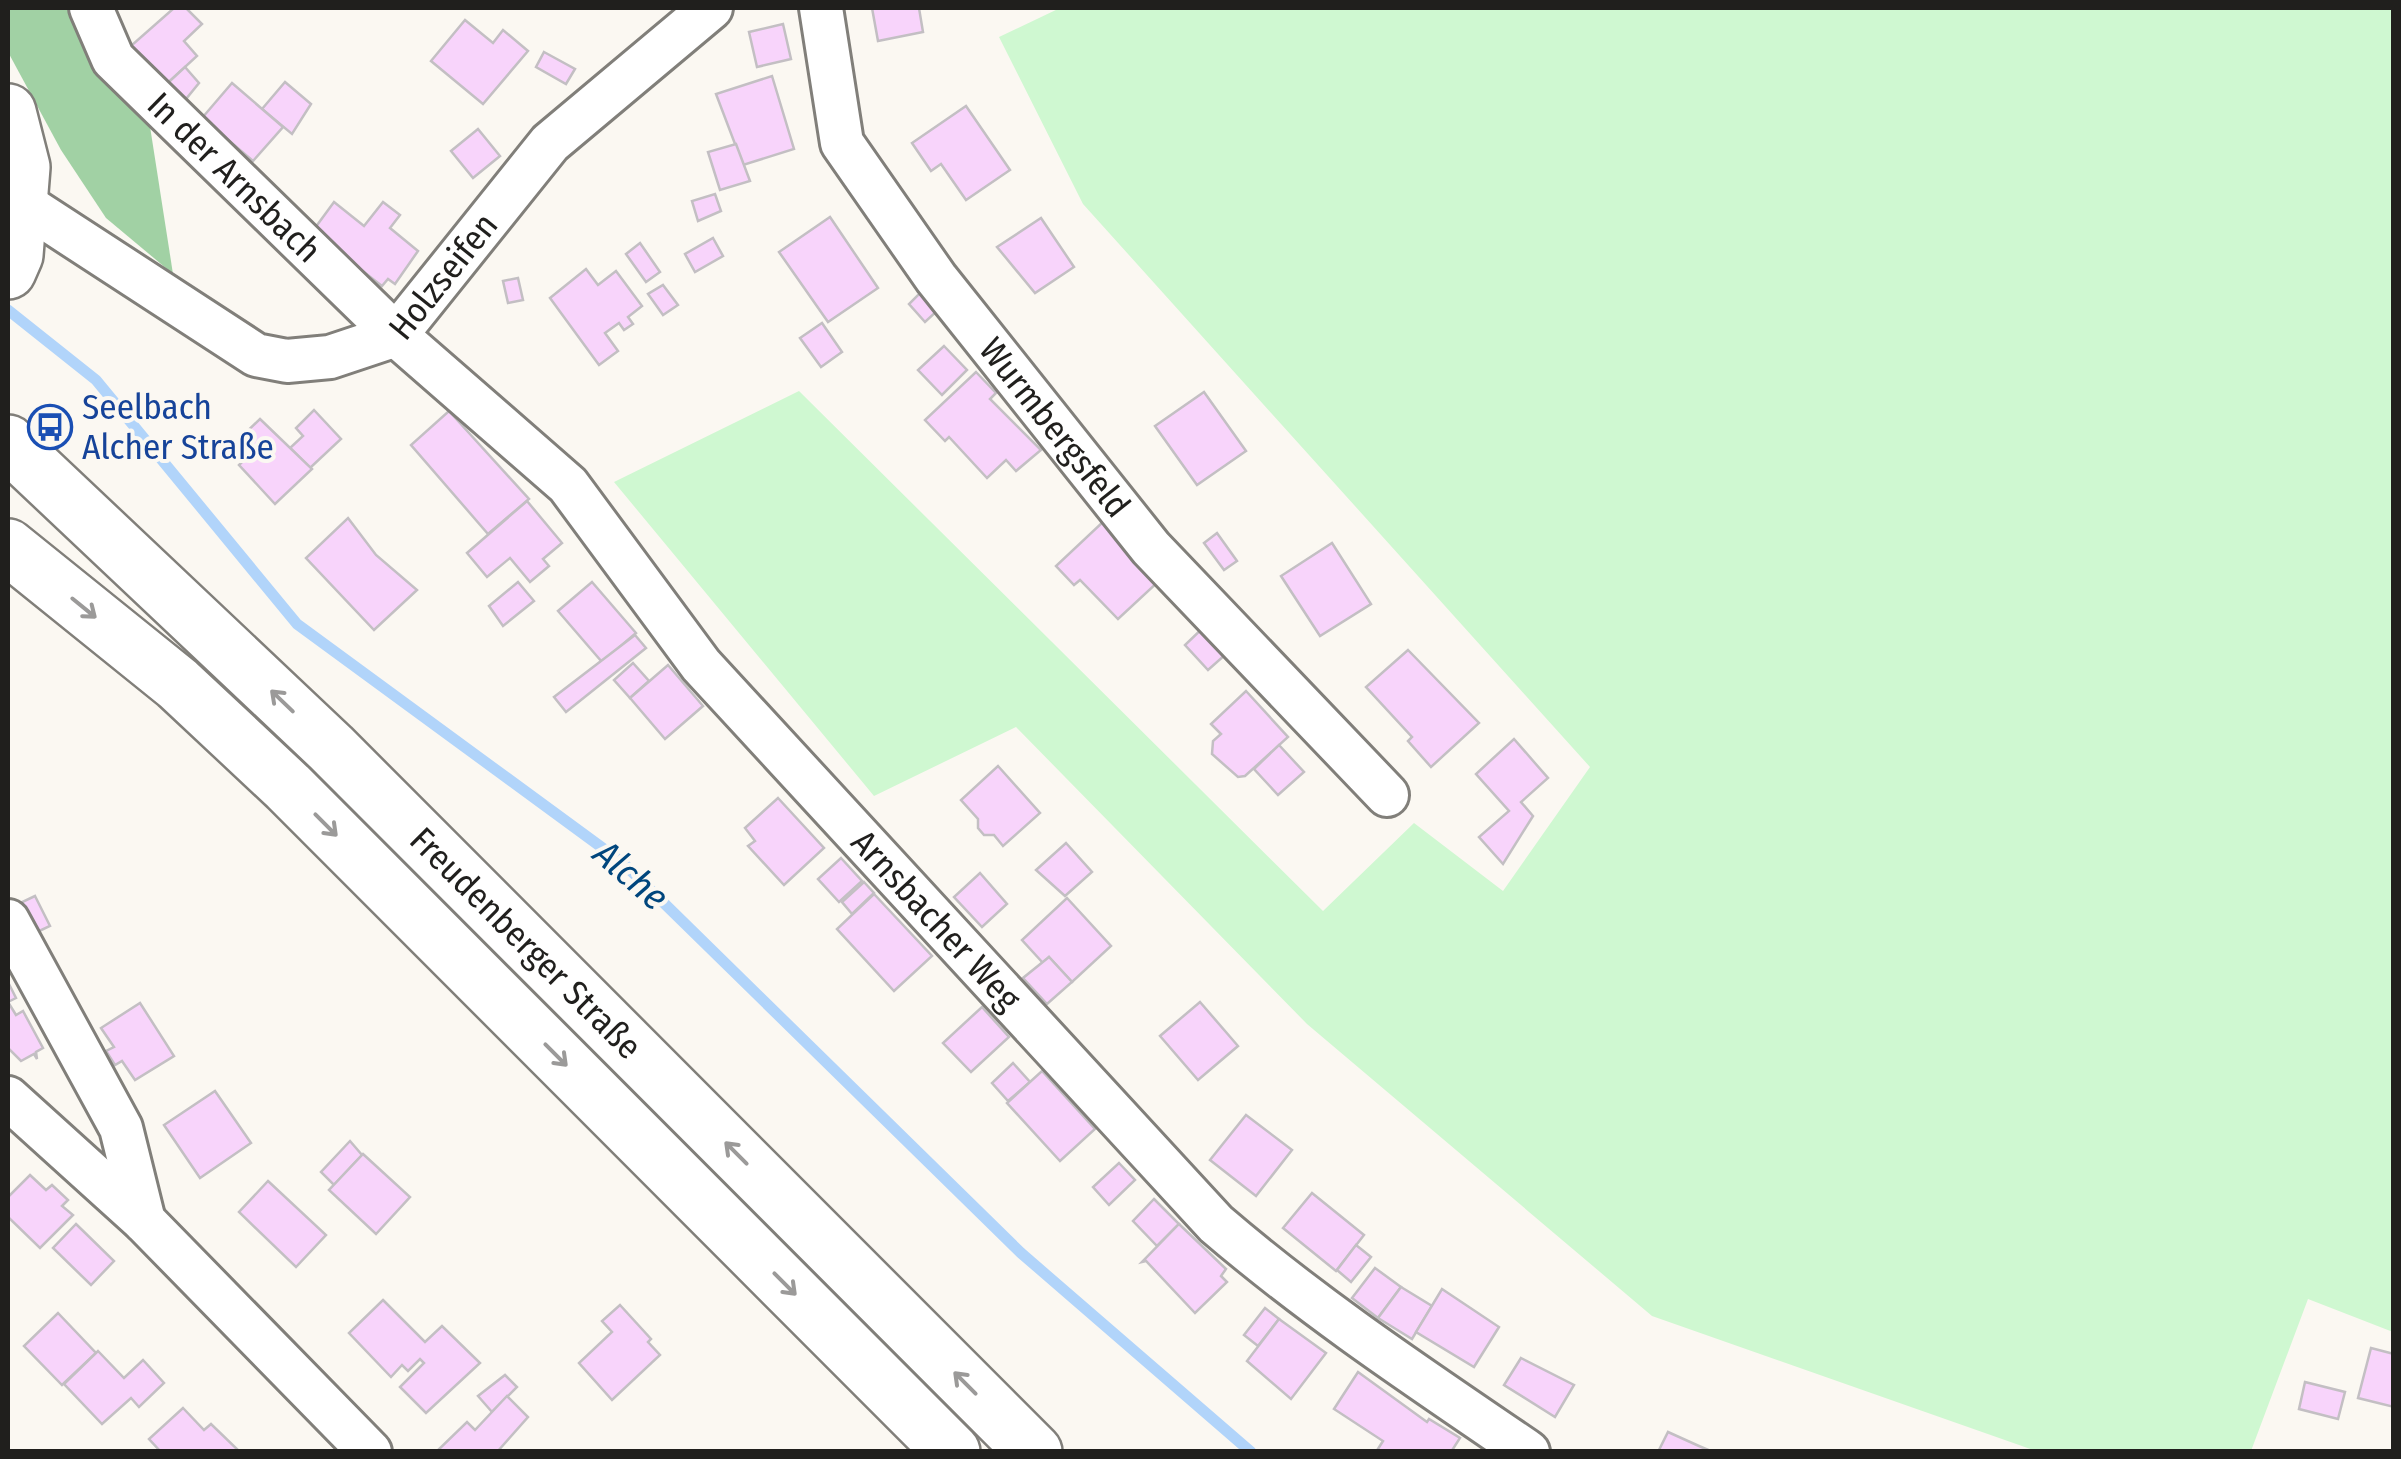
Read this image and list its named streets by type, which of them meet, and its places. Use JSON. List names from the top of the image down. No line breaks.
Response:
{"streets":{"main road":["Freudenberger Straße"],"street":["In der Arnsbach","Holzseifen","Wurmbergsfeld","Arnsbacher Weg"]},"crossings":[["In der Arnsbach","Holzseifen"],["In der Arnsbach","Arnsbacher Weg"],["Holzseifen","Arnsbacher Weg"]],"water":["Alche"],"places":{"bus stop":["Seelbach Alcher Straße"]}}
